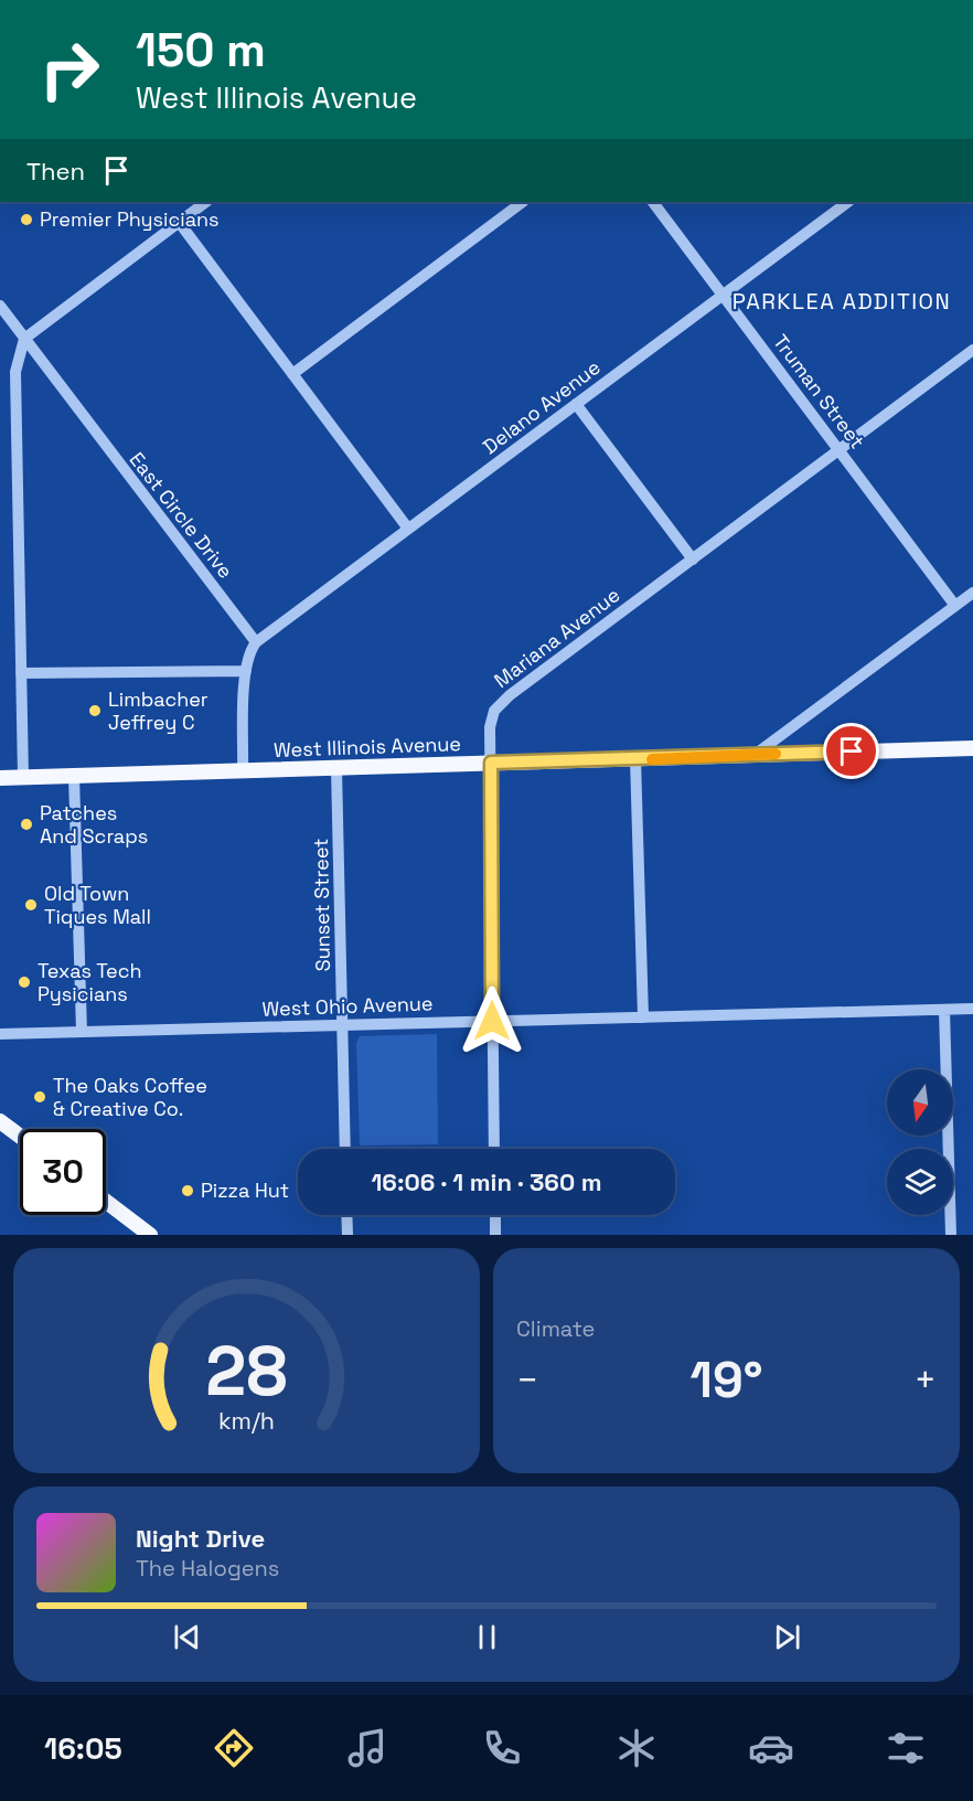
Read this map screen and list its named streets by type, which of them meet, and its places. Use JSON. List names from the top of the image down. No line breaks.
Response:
{"streets":{"main road":["West Illinois Avenue"],"street":["Truman Street","Delano Avenue","East Circle Drive","Mariana Avenue","Sunset Street","West Ohio Avenue"]},"crossings":[["Truman Street","Delano Avenue"],["Truman Street","Mariana Avenue"],["Delano Avenue","East Circle Drive"],["Mariana Avenue","West Illinois Avenue"],["Mariana Avenue","West Ohio Avenue"],["West Illinois Avenue","Sunset Street"],["Sunset Street","West Ohio Avenue"]],"districts":["PARKLEA ADDITION"],"places":["Premier Physicians","Limbacher Jeffrey C","Patches And Scraps","Old Town Tiques Mall","Texas Tech Pysicians","The Oaks Coffee & Creative Co.","Pizza Hut"],"north":"bottom","page":{"turn":["150 m","West Illinois Avenue"],"then":"Then","limit":"30","trip":"16:06 · 1 min · 360 m","tile":"Climate","heat":["−","19°","+"],"song":["Night Drive","The Halogens"],"tabs":"16:05","gauge":["28","km/h"]}}
